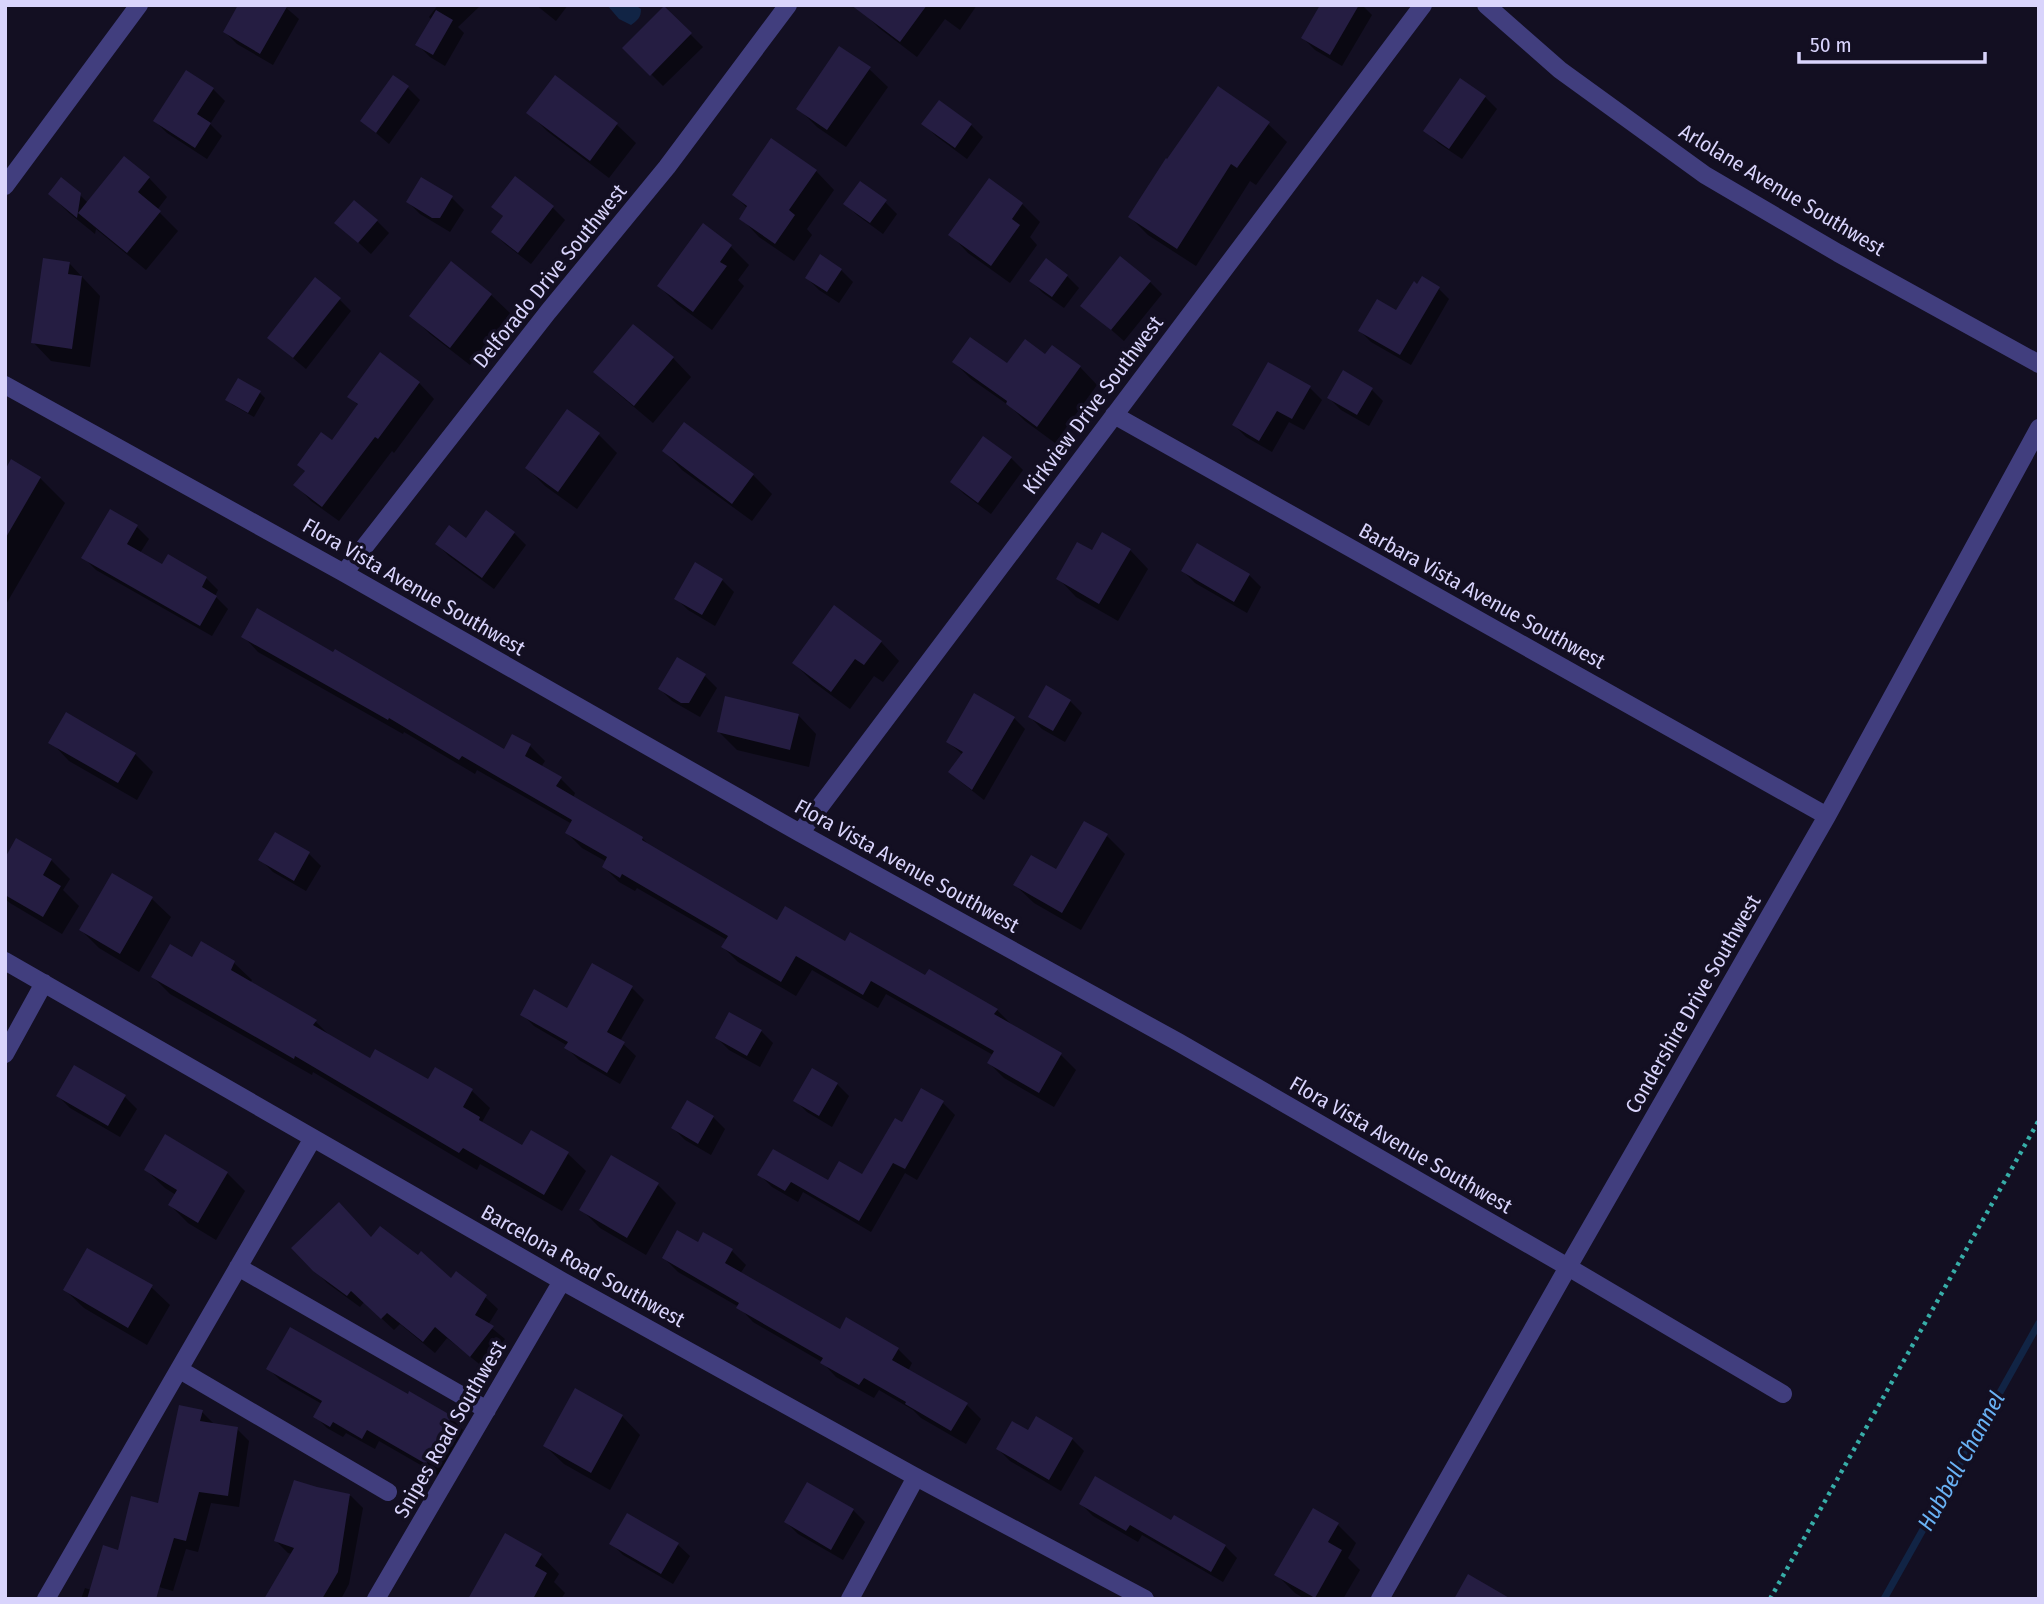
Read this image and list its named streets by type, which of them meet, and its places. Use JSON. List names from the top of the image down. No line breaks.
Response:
{"streets":{"street":["Arlolane Avenue Southwest","Delforado Drive Southwest","Kirkview Drive Southwest","Flora Vista Avenue Southwest","Barbara Vista Avenue Southwest","Condershire Drive Southwest","Barcelona Road Southwest","Snipes Road Southwest"]},"crossings":[["Delforado Drive Southwest","Flora Vista Avenue Southwest"],["Kirkview Drive Southwest","Flora Vista Avenue Southwest"],["Kirkview Drive Southwest","Barbara Vista Avenue Southwest"],["Flora Vista Avenue Southwest","Condershire Drive Southwest"],["Barbara Vista Avenue Southwest","Condershire Drive Southwest"],["Barcelona Road Southwest","Snipes Road Southwest"]],"water":["Hubbell Channel"],"scale_bar":"50 m"}
